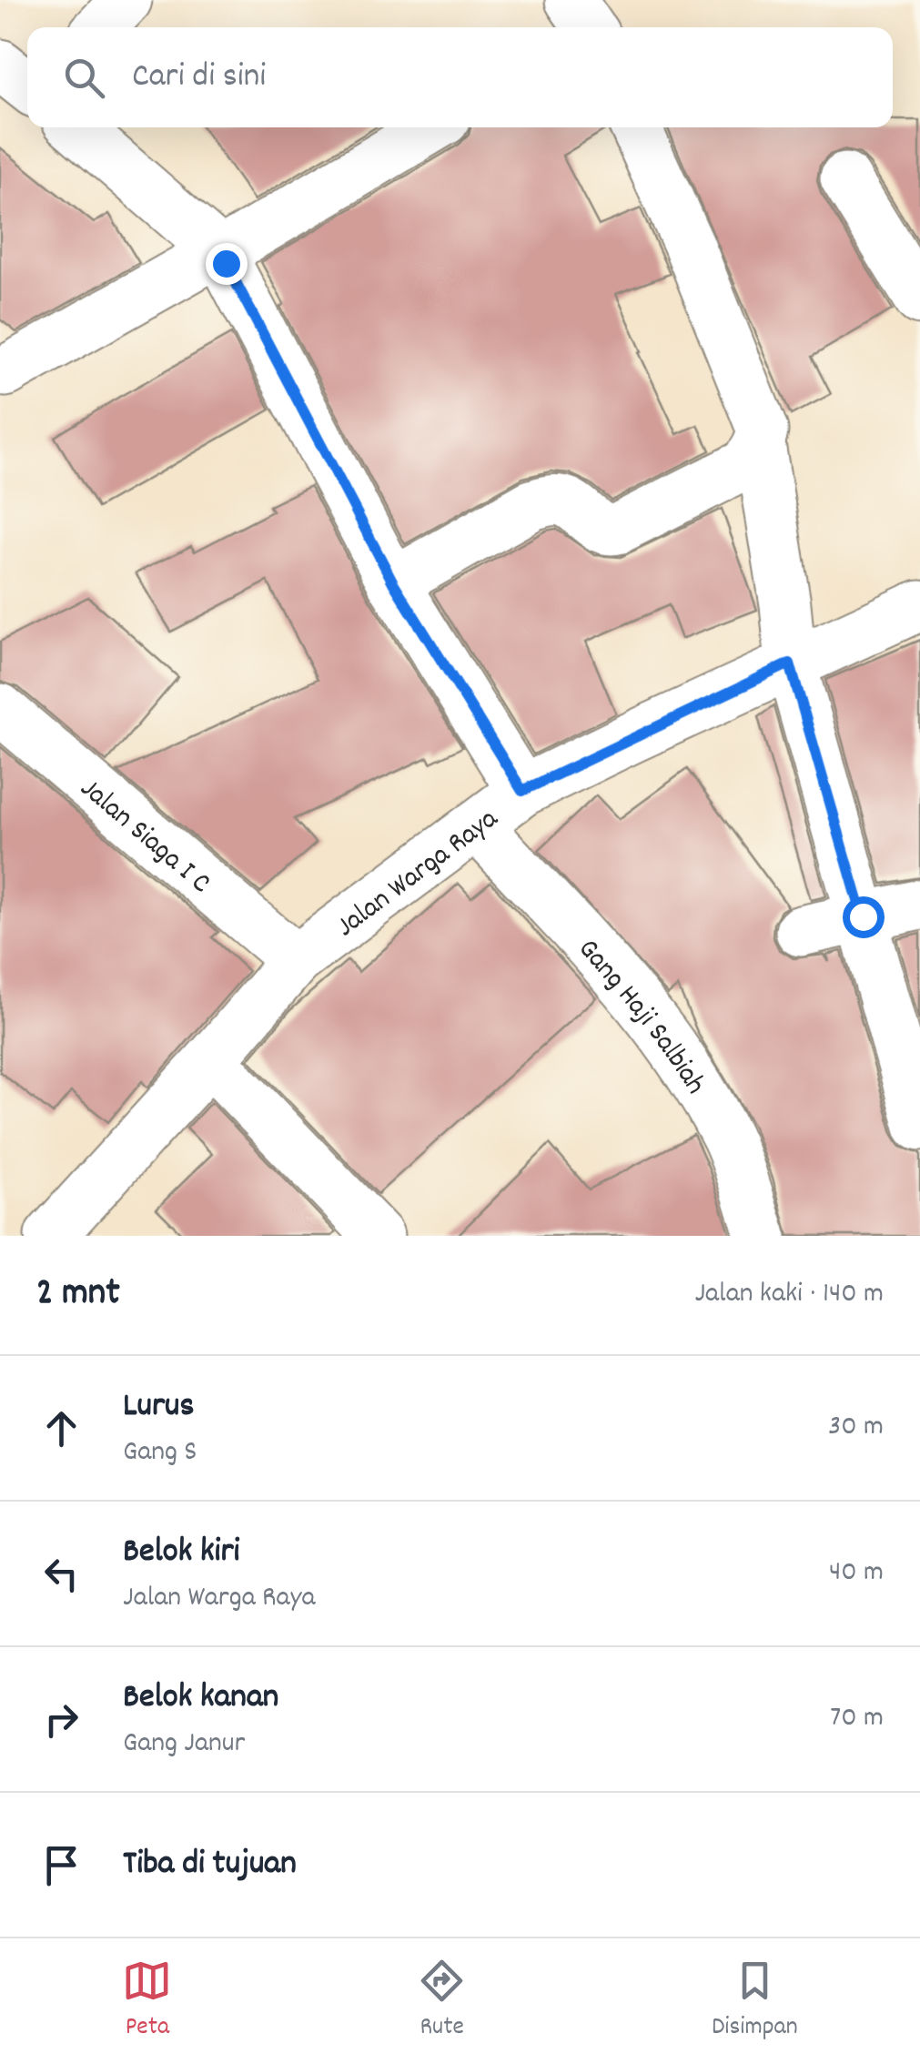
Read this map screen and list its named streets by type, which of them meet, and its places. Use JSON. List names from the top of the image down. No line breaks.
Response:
{"streets":{"street":["Jalan Siaga I C","Jalan Warga Raya","Gang Haji Salbiah"]},"crossings":[["Jalan Siaga I C","Jalan Warga Raya"],["Jalan Warga Raya","Gang Haji Salbiah"]],"page":{"search":"Cari di sini","heading":["2 mnt","Jalan kaki · 140 m"],"list":[["Lurus","Gang S","30 m"],["Belok kiri","Jalan Warga Raya","40 m"],["Belok kanan","Gang Janur","70 m"],"Tiba di tujuan"],"nav":["Peta","Rute","Disimpan"]}}
